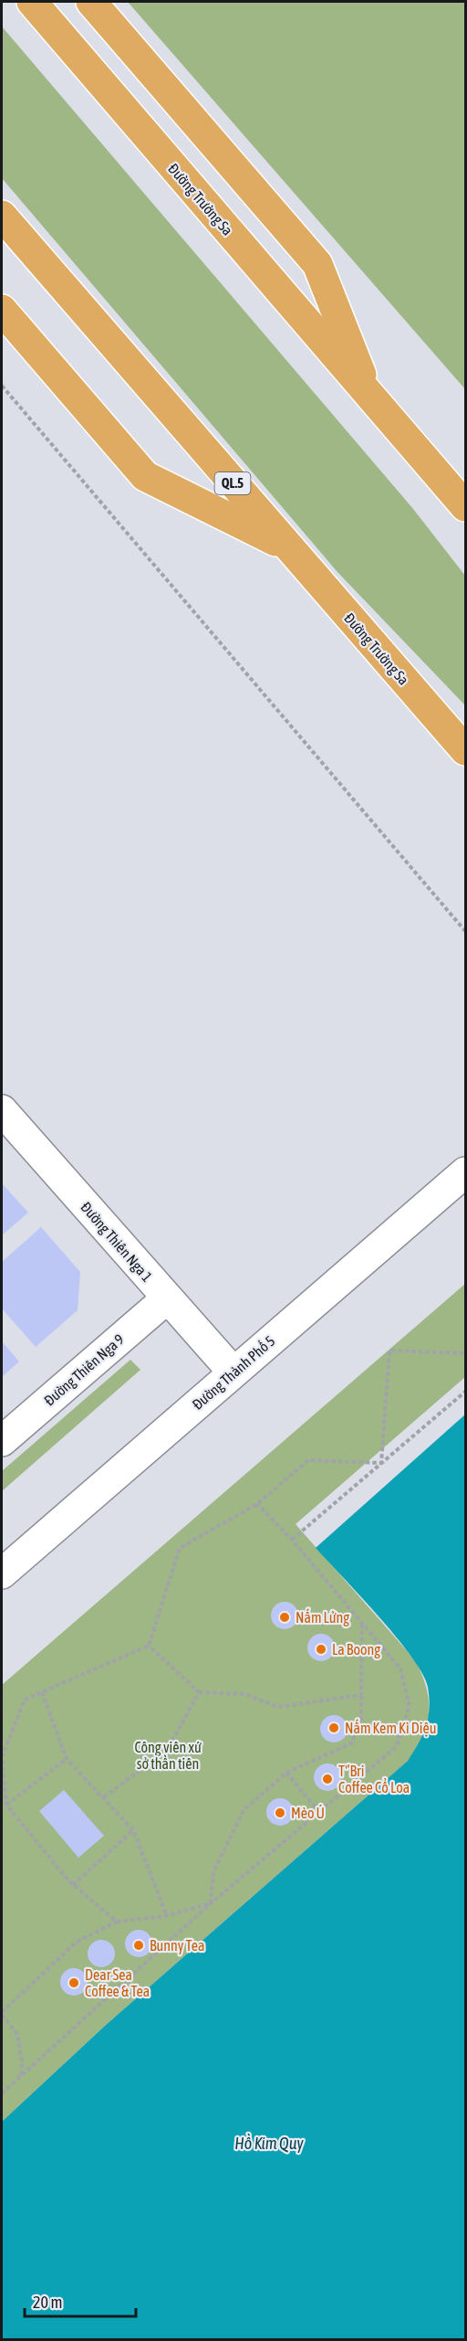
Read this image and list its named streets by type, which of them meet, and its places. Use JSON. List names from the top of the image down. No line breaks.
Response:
{"streets":{"highway":["Đường Trường Sa","QL.5"],"street":["Đường Thiên Nga 1","Đường Thiên Nga 9","Đường Thành Phố 5"]},"crossings":[["Đường Thiên Nga 1","Đường Thiên Nga 9"],["Đường Thiên Nga 1","Đường Thành Phố 5"]],"water":["Hồ Kim Quy"],"parks":["Công viên xứ sở thần tiên"],"places":["Nấm Lửng","La Boong","Nấm Kem Kì Diệu","T'’Bri Coffee Cổ Loa","Mèo Ú","Bunny Tea","Dear Sea Coffee & Tea"],"scale_bar":"20 m"}
